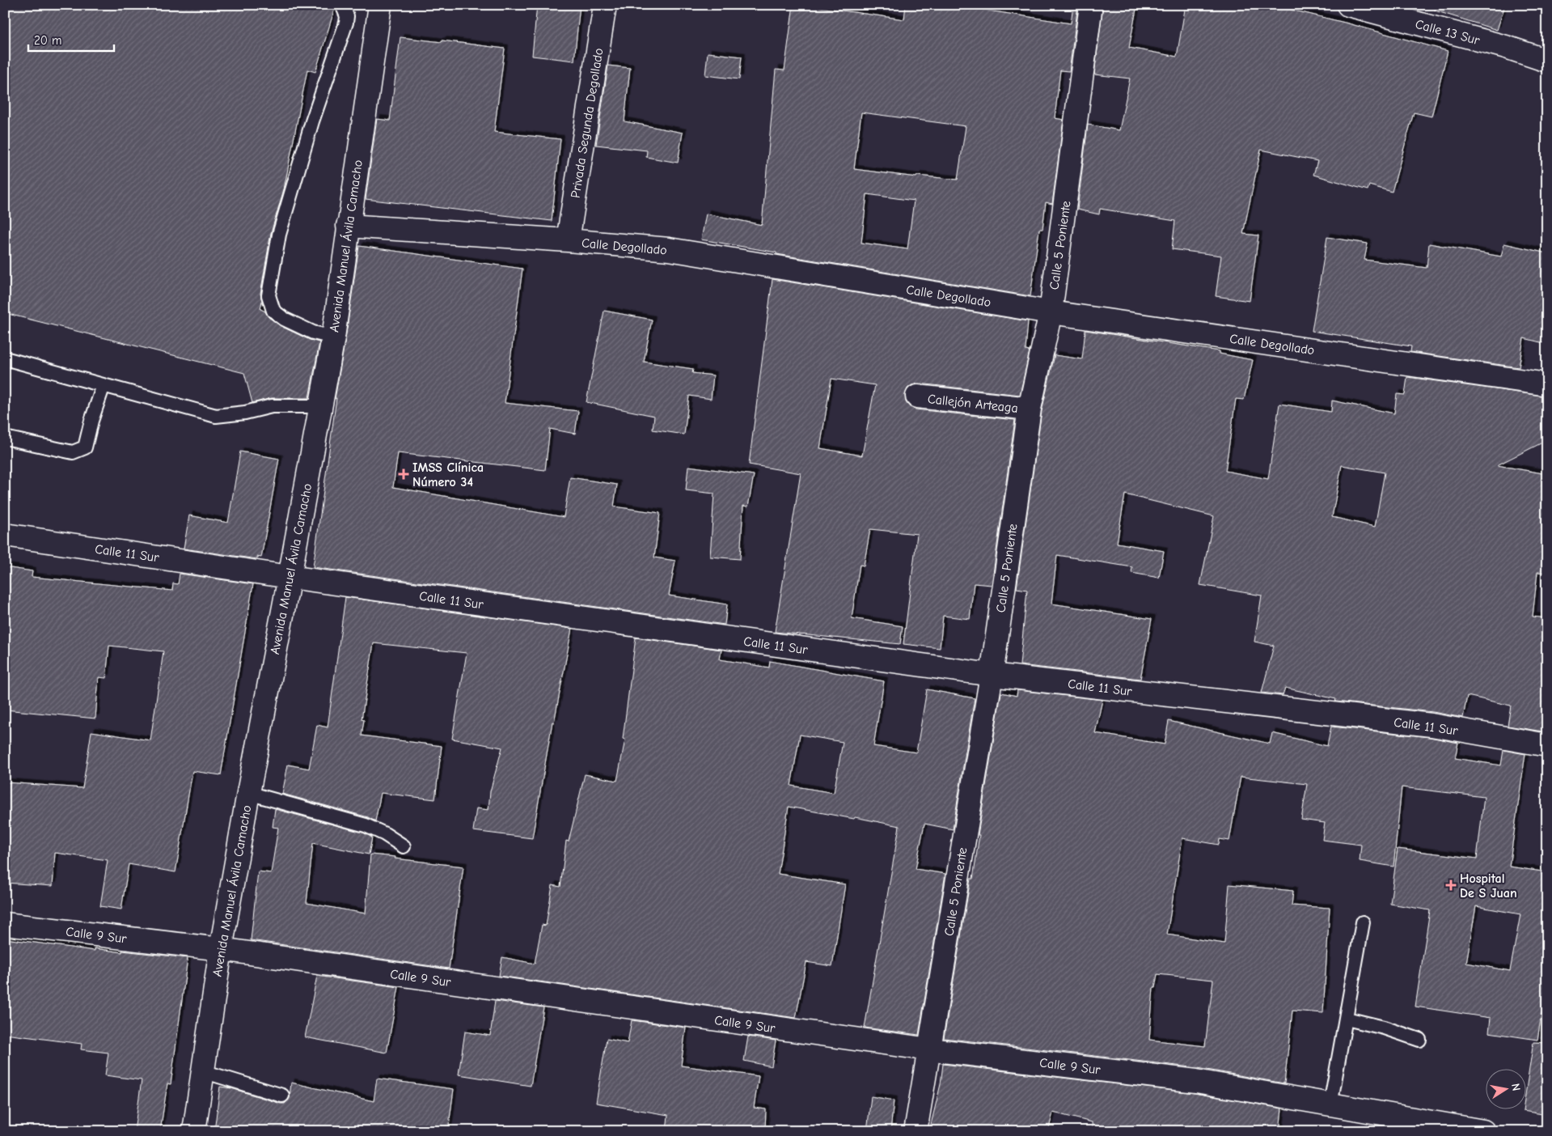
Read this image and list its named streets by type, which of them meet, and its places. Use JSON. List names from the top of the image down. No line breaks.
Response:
{"streets":{"street":["Calle 13 Sur","Privada Segunda Degollado","Calle 5 Poniente","Avenida Manuel Ávila Camacho","Calle Degollado","Callejón Arteaga","Calle 11 Sur","Calle 9 Sur"]},"crossings":[["Privada Segunda Degollado","Calle Degollado"],["Calle 5 Poniente","Calle Degollado"],["Calle 5 Poniente","Callejón Arteaga"],["Calle 5 Poniente","Calle 11 Sur"],["Calle 5 Poniente","Calle 9 Sur"],["Avenida Manuel Ávila Camacho","Calle Degollado"],["Avenida Manuel Ávila Camacho","Calle 11 Sur"],["Avenida Manuel Ávila Camacho","Calle 9 Sur"]],"places":{"health":["IMSS Clínica Número 34","Hospital De S Juan"]},"scale_bar":"20 m","north":"right"}
